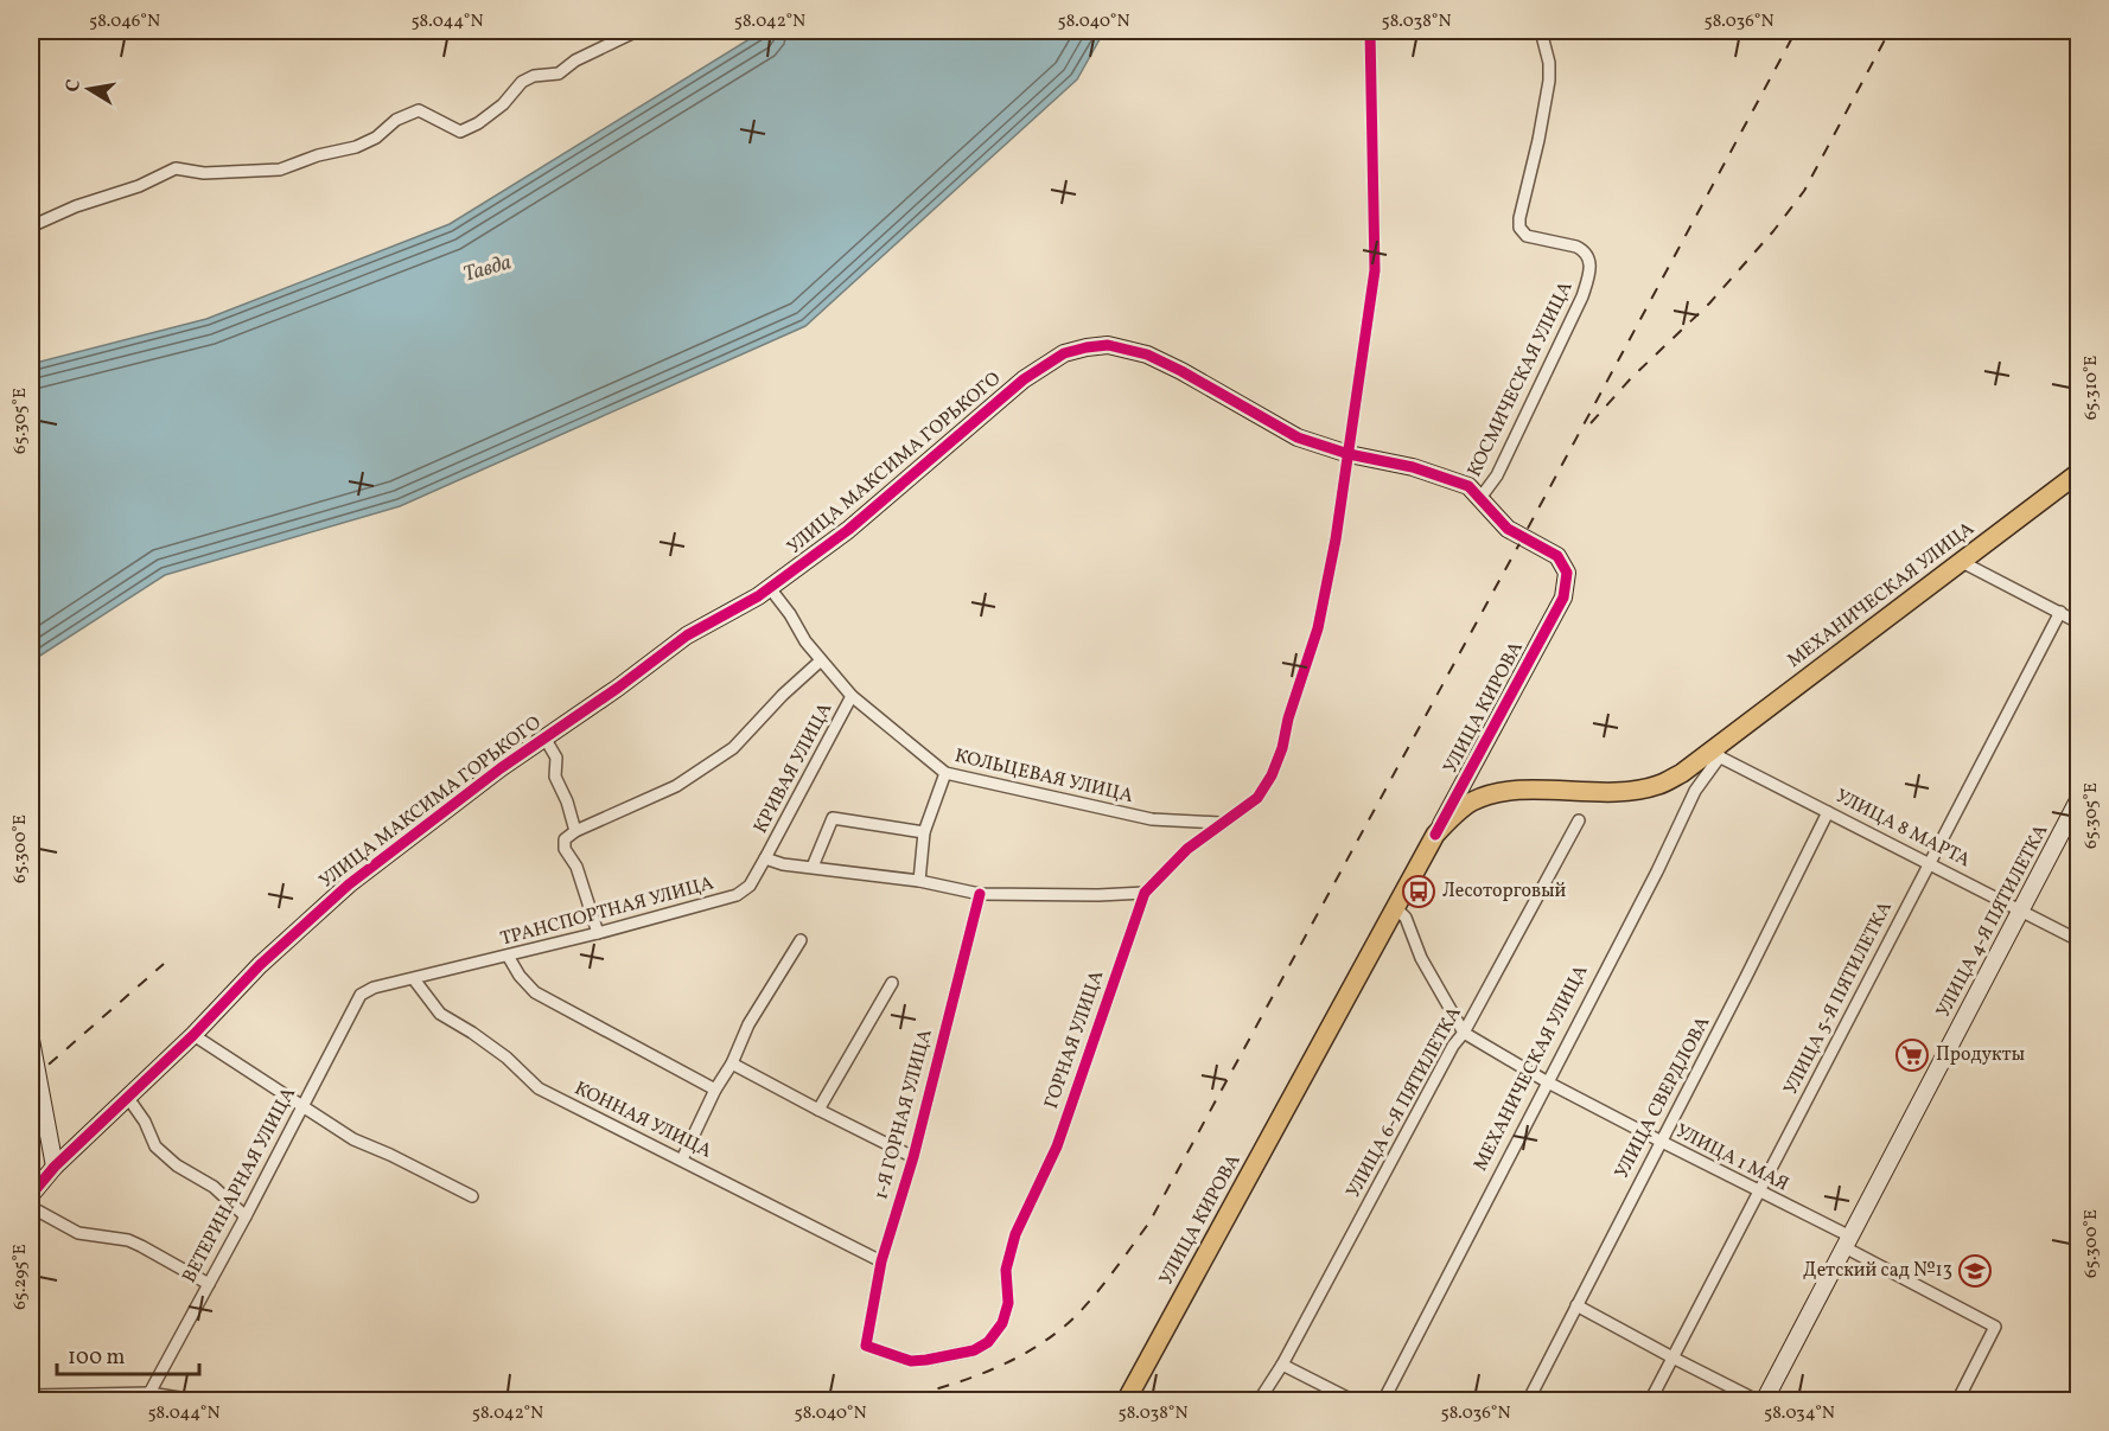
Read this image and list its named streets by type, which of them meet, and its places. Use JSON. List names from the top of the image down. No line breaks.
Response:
{"streets":{"main road":["МЕХАНИЧЕСКАЯ УЛИЦА","УЛИЦА КИРОВА"],"street":["КОСМИЧЕСКАЯ УЛИЦА","УЛИЦА МАКСИМА ГОРЬКОГО","КРИВАЯ УЛИЦА","КОЛЬЦЕВАЯ УЛИЦА","УЛИЦА 8 МАРТА","ТРАНСПОРТНАЯ УЛИЦА","УЛИЦА 4-Я ПЯТИЛЕТКА","УЛИЦА 5-Я ПЯТИЛЕТКА","ГОРНАЯ УЛИЦА","УЛИЦА СВЕРДЛОВА","УЛИЦА 6-Я ПЯТИЛЕТКА","1-Я ГОРНАЯ УЛИЦА","КОННАЯ УЛИЦА","УЛИЦА 1 МАЯ","ВЕТЕРИНАРНАЯ УЛИЦА"]},"crossings":[["КОСМИЧЕСКАЯ УЛИЦА","УЛИЦА МАКСИМА ГОРЬКОГО"],["УЛИЦА МАКСИМА ГОРЬКОГО","УЛИЦА КИРОВА"],["УЛИЦА МАКСИМА ГОРЬКОГО","КОЛЬЦЕВАЯ УЛИЦА"],["УЛИЦА МАКСИМА ГОРЬКОГО","ГОРНАЯ УЛИЦА"],["МЕХАНИЧЕСКАЯ УЛИЦА","УЛИЦА КИРОВА"],["МЕХАНИЧЕСКАЯ УЛИЦА","УЛИЦА 8 МАРТА"],["МЕХАНИЧЕСКАЯ УЛИЦА","УЛИЦА 1 МАЯ"],["УЛИЦА КИРОВА","УЛИЦА 8 МАРТА"],["УЛИЦА КИРОВА","УЛИЦА 1 МАЯ"],["КРИВАЯ УЛИЦА","КОЛЬЦЕВАЯ УЛИЦА"],["КРИВАЯ УЛИЦА","ТРАНСПОРТНАЯ УЛИЦА"],["КОЛЬЦЕВАЯ УЛИЦА","ГОРНАЯ УЛИЦА"],["УЛИЦА 8 МАРТА","УЛИЦА 4-Я ПЯТИЛЕТКА"],["УЛИЦА 8 МАРТА","УЛИЦА 5-Я ПЯТИЛЕТКА"],["УЛИЦА 8 МАРТА","УЛИЦА СВЕРДЛОВА"],["ТРАНСПОРТНАЯ УЛИЦА","КОННАЯ УЛИЦА"],["ТРАНСПОРТНАЯ УЛИЦА","ВЕТЕРИНАРНАЯ УЛИЦА"],["УЛИЦА 4-Я ПЯТИЛЕТКА","УЛИЦА 1 МАЯ"],["УЛИЦА 5-Я ПЯТИЛЕТКА","УЛИЦА 1 МАЯ"],["ГОРНАЯ УЛИЦА","1-Я ГОРНАЯ УЛИЦА"],["УЛИЦА СВЕРДЛОВА","УЛИЦА 1 МАЯ"],["УЛИЦА 6-Я ПЯТИЛЕТКА","УЛИЦА 1 МАЯ"],["1-Я ГОРНАЯ УЛИЦА","КОННАЯ УЛИЦА"]],"water":["Тавда"],"places":{"bus stop":["Лесоторговый"],"supermarket":["Продукты"],"school or university":["Детский сад №13"]},"scale_bar":"100 m","north":"left","coordinates":["58.046°N","58.044°N","58.042°N","58.040°N","58.038°N","58.036°N","65.310°E","65.305°E","65.300°E","65.295°E","58.034°N"]}
